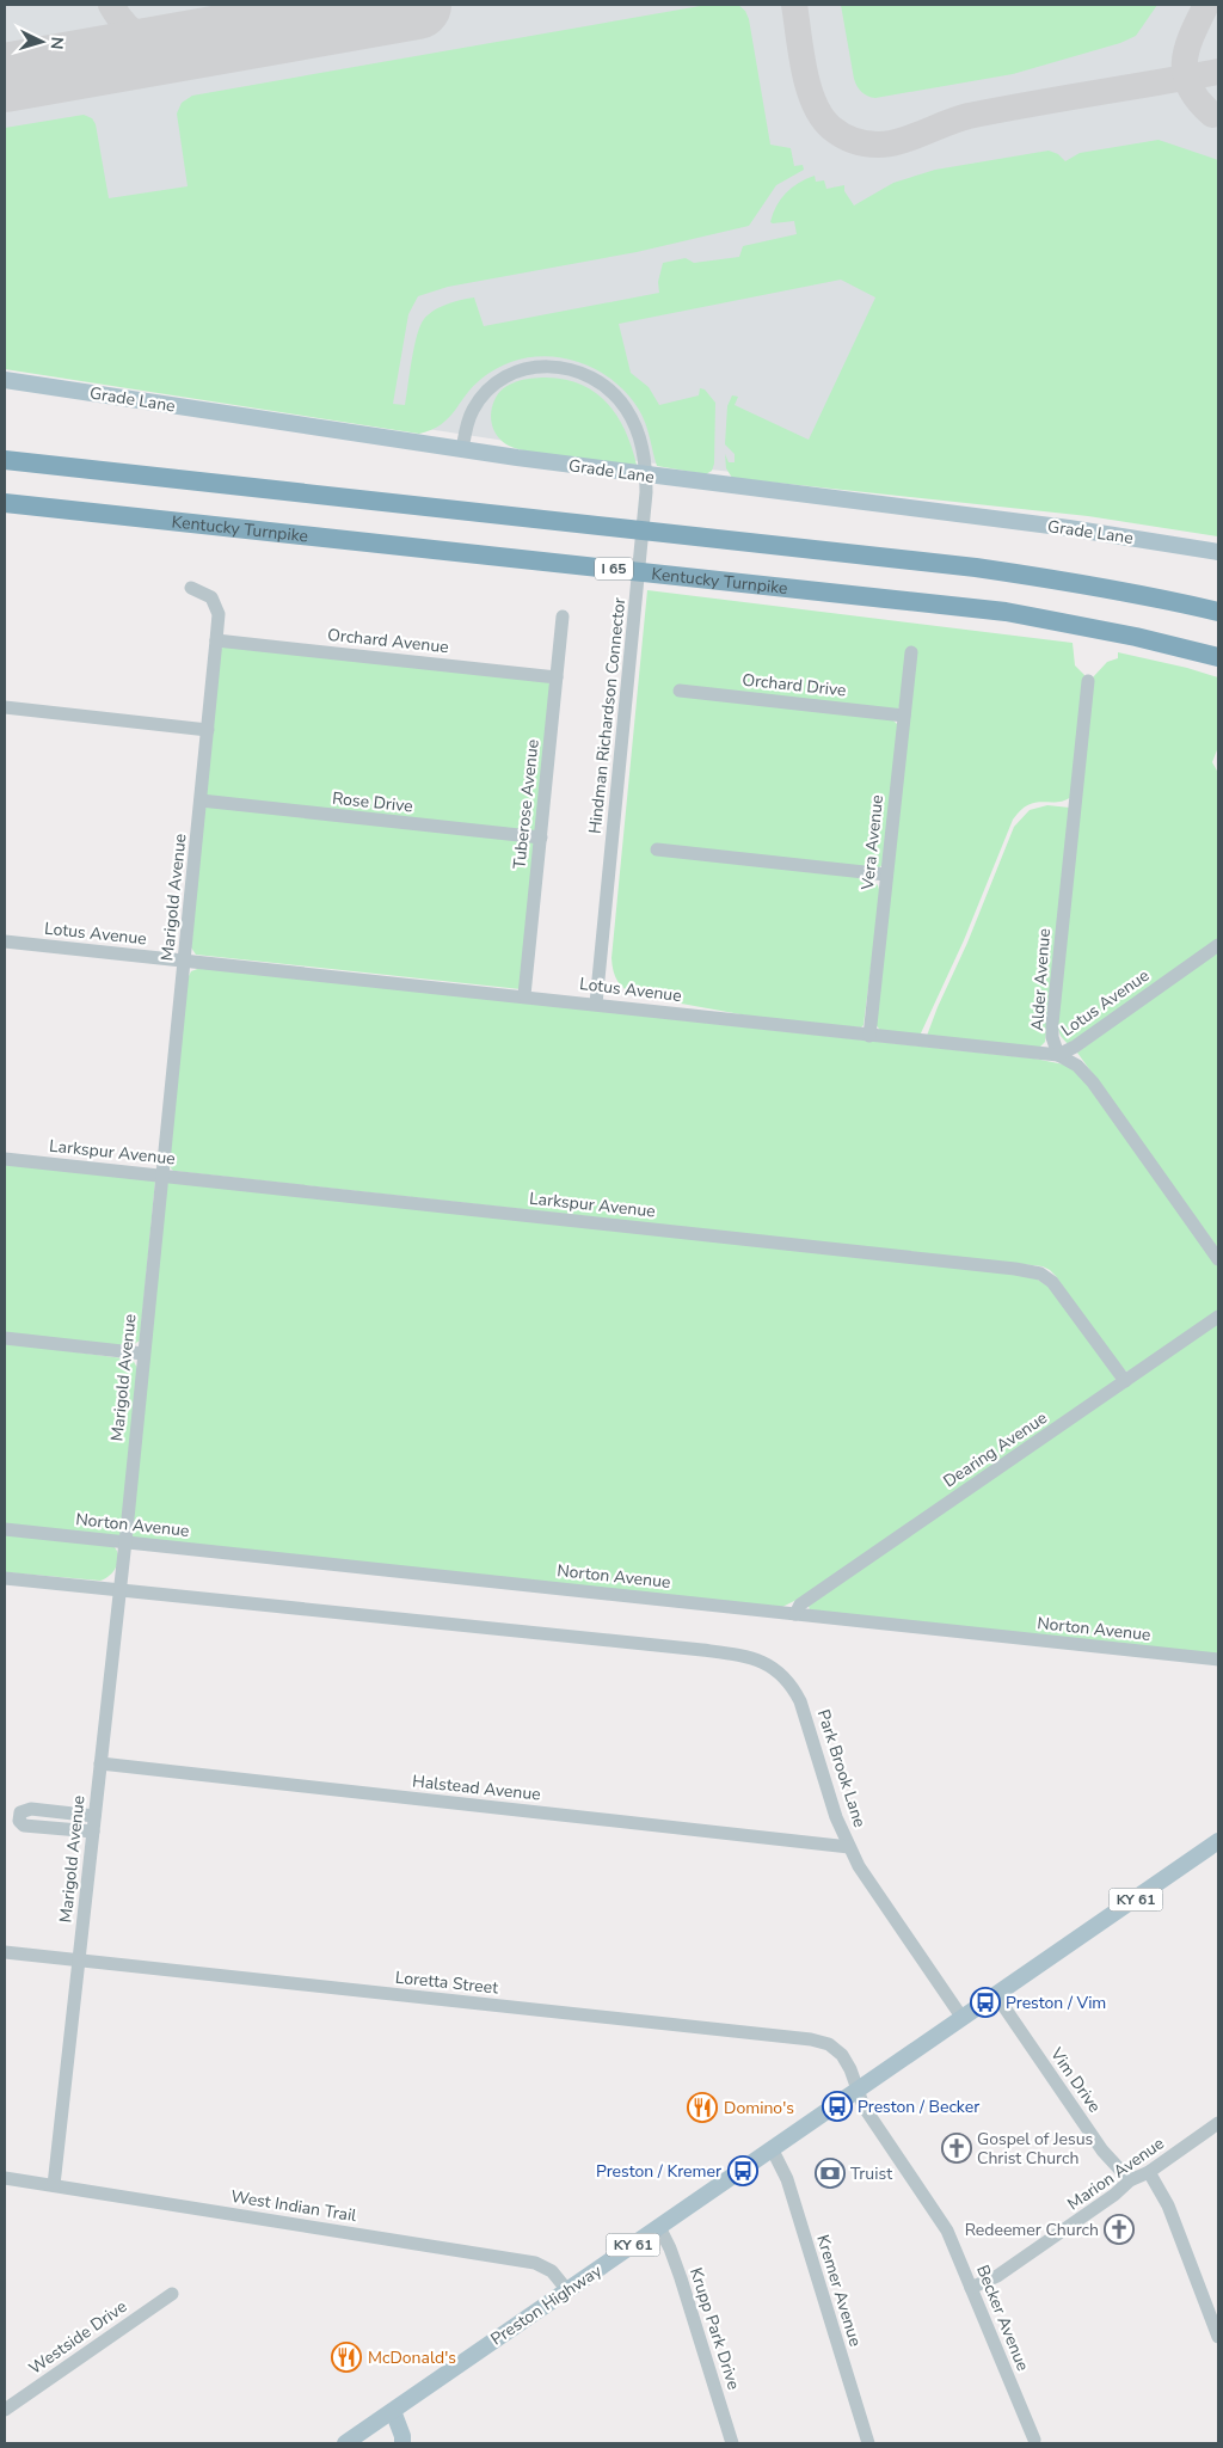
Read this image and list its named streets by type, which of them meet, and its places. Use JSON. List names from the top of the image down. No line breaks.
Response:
{"streets":{"highway":["Kentucky Turnpike","I 65"],"main road":["Grade Lane","KY 61","Preston Highway"],"street":["Orchard Avenue","Orchard Drive","Hindman Richardson Connector","Rose Drive","Tuberose Avenue","Vera Avenue","Marigold Avenue","Lotus Avenue","Alder Avenue","Larkspur Avenue","Dearing Avenue","Norton Avenue","Park Brook Lane","Halstead Avenue","Loretta Street","Vim Drive","Marion Avenue","West Indian Trail","Kremer Avenue","Becker Avenue","Krupp Park Drive","Westside Drive"]},"crossings":[["Grade Lane","Hindman Richardson Connector"],["Orchard Avenue","Tuberose Avenue"],["Orchard Avenue","Marigold Avenue"],["Orchard Drive","Vera Avenue"],["Hindman Richardson Connector","Lotus Avenue"],["Rose Drive","Tuberose Avenue"],["Rose Drive","Marigold Avenue"],["Tuberose Avenue","Lotus Avenue"],["Vera Avenue","Lotus Avenue"],["Marigold Avenue","Lotus Avenue"],["Marigold Avenue","Larkspur Avenue"],["Marigold Avenue","Norton Avenue"],["Marigold Avenue","Park Brook Lane"],["Marigold Avenue","Halstead Avenue"],["Marigold Avenue","Loretta Street"],["Marigold Avenue","West Indian Trail"],["Lotus Avenue","Alder Avenue"],["Larkspur Avenue","Dearing Avenue"],["Dearing Avenue","Norton Avenue"],["Park Brook Lane","Halstead Avenue"],["Park Brook Lane","Preston Highway"],["Loretta Street","Preston Highway"],["Loretta Street","Becker Avenue"],["Vim Drive","Marion Avenue"],["Vim Drive","Preston Highway"],["Marion Avenue","Becker Avenue"],["West Indian Trail","Preston Highway"],["Kremer Avenue","Preston Highway"],["Preston Highway","Becker Avenue"],["Preston Highway","Krupp Park Drive"]],"places":{"bus stop":["Preston / Vim","Preston / Becker","Preston / Kremer"],"restaurant":["Domino's","McDonald's"],"church":["Gospel of Jesus Christ Church","Redeemer Church"],"bank":["Truist"]},"north":"right"}
